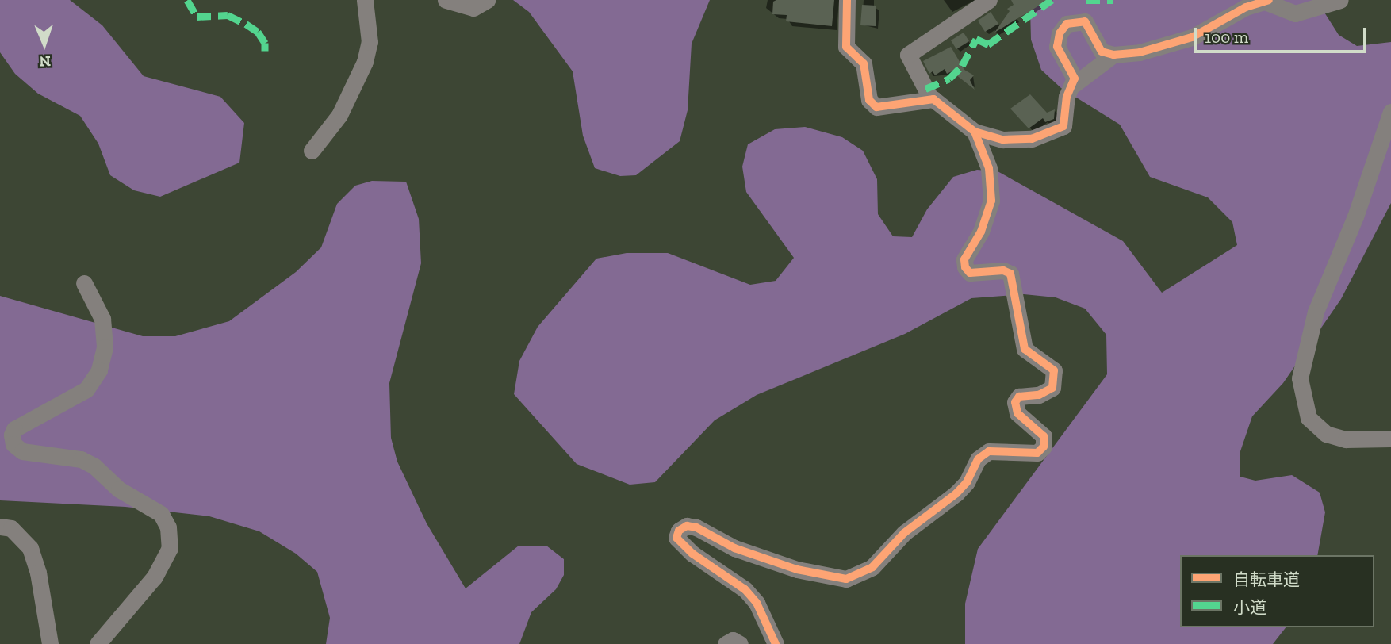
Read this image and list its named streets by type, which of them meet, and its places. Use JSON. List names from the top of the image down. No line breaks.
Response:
{"legend":["自転車道","小道"],"scale_bar":"100 m","north":"bottom"}
